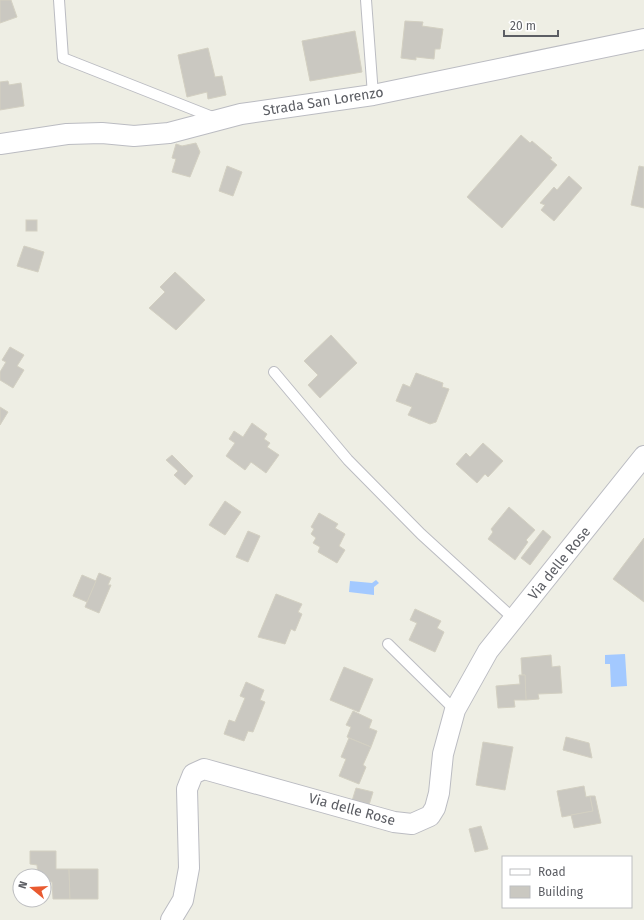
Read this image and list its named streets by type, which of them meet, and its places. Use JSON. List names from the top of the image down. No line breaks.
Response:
{"streets":{"street":["Strada San Lorenzo","Via delle Rose"]},"legend":["Road","Building"],"scale_bar":"20 m","north":"left"}
